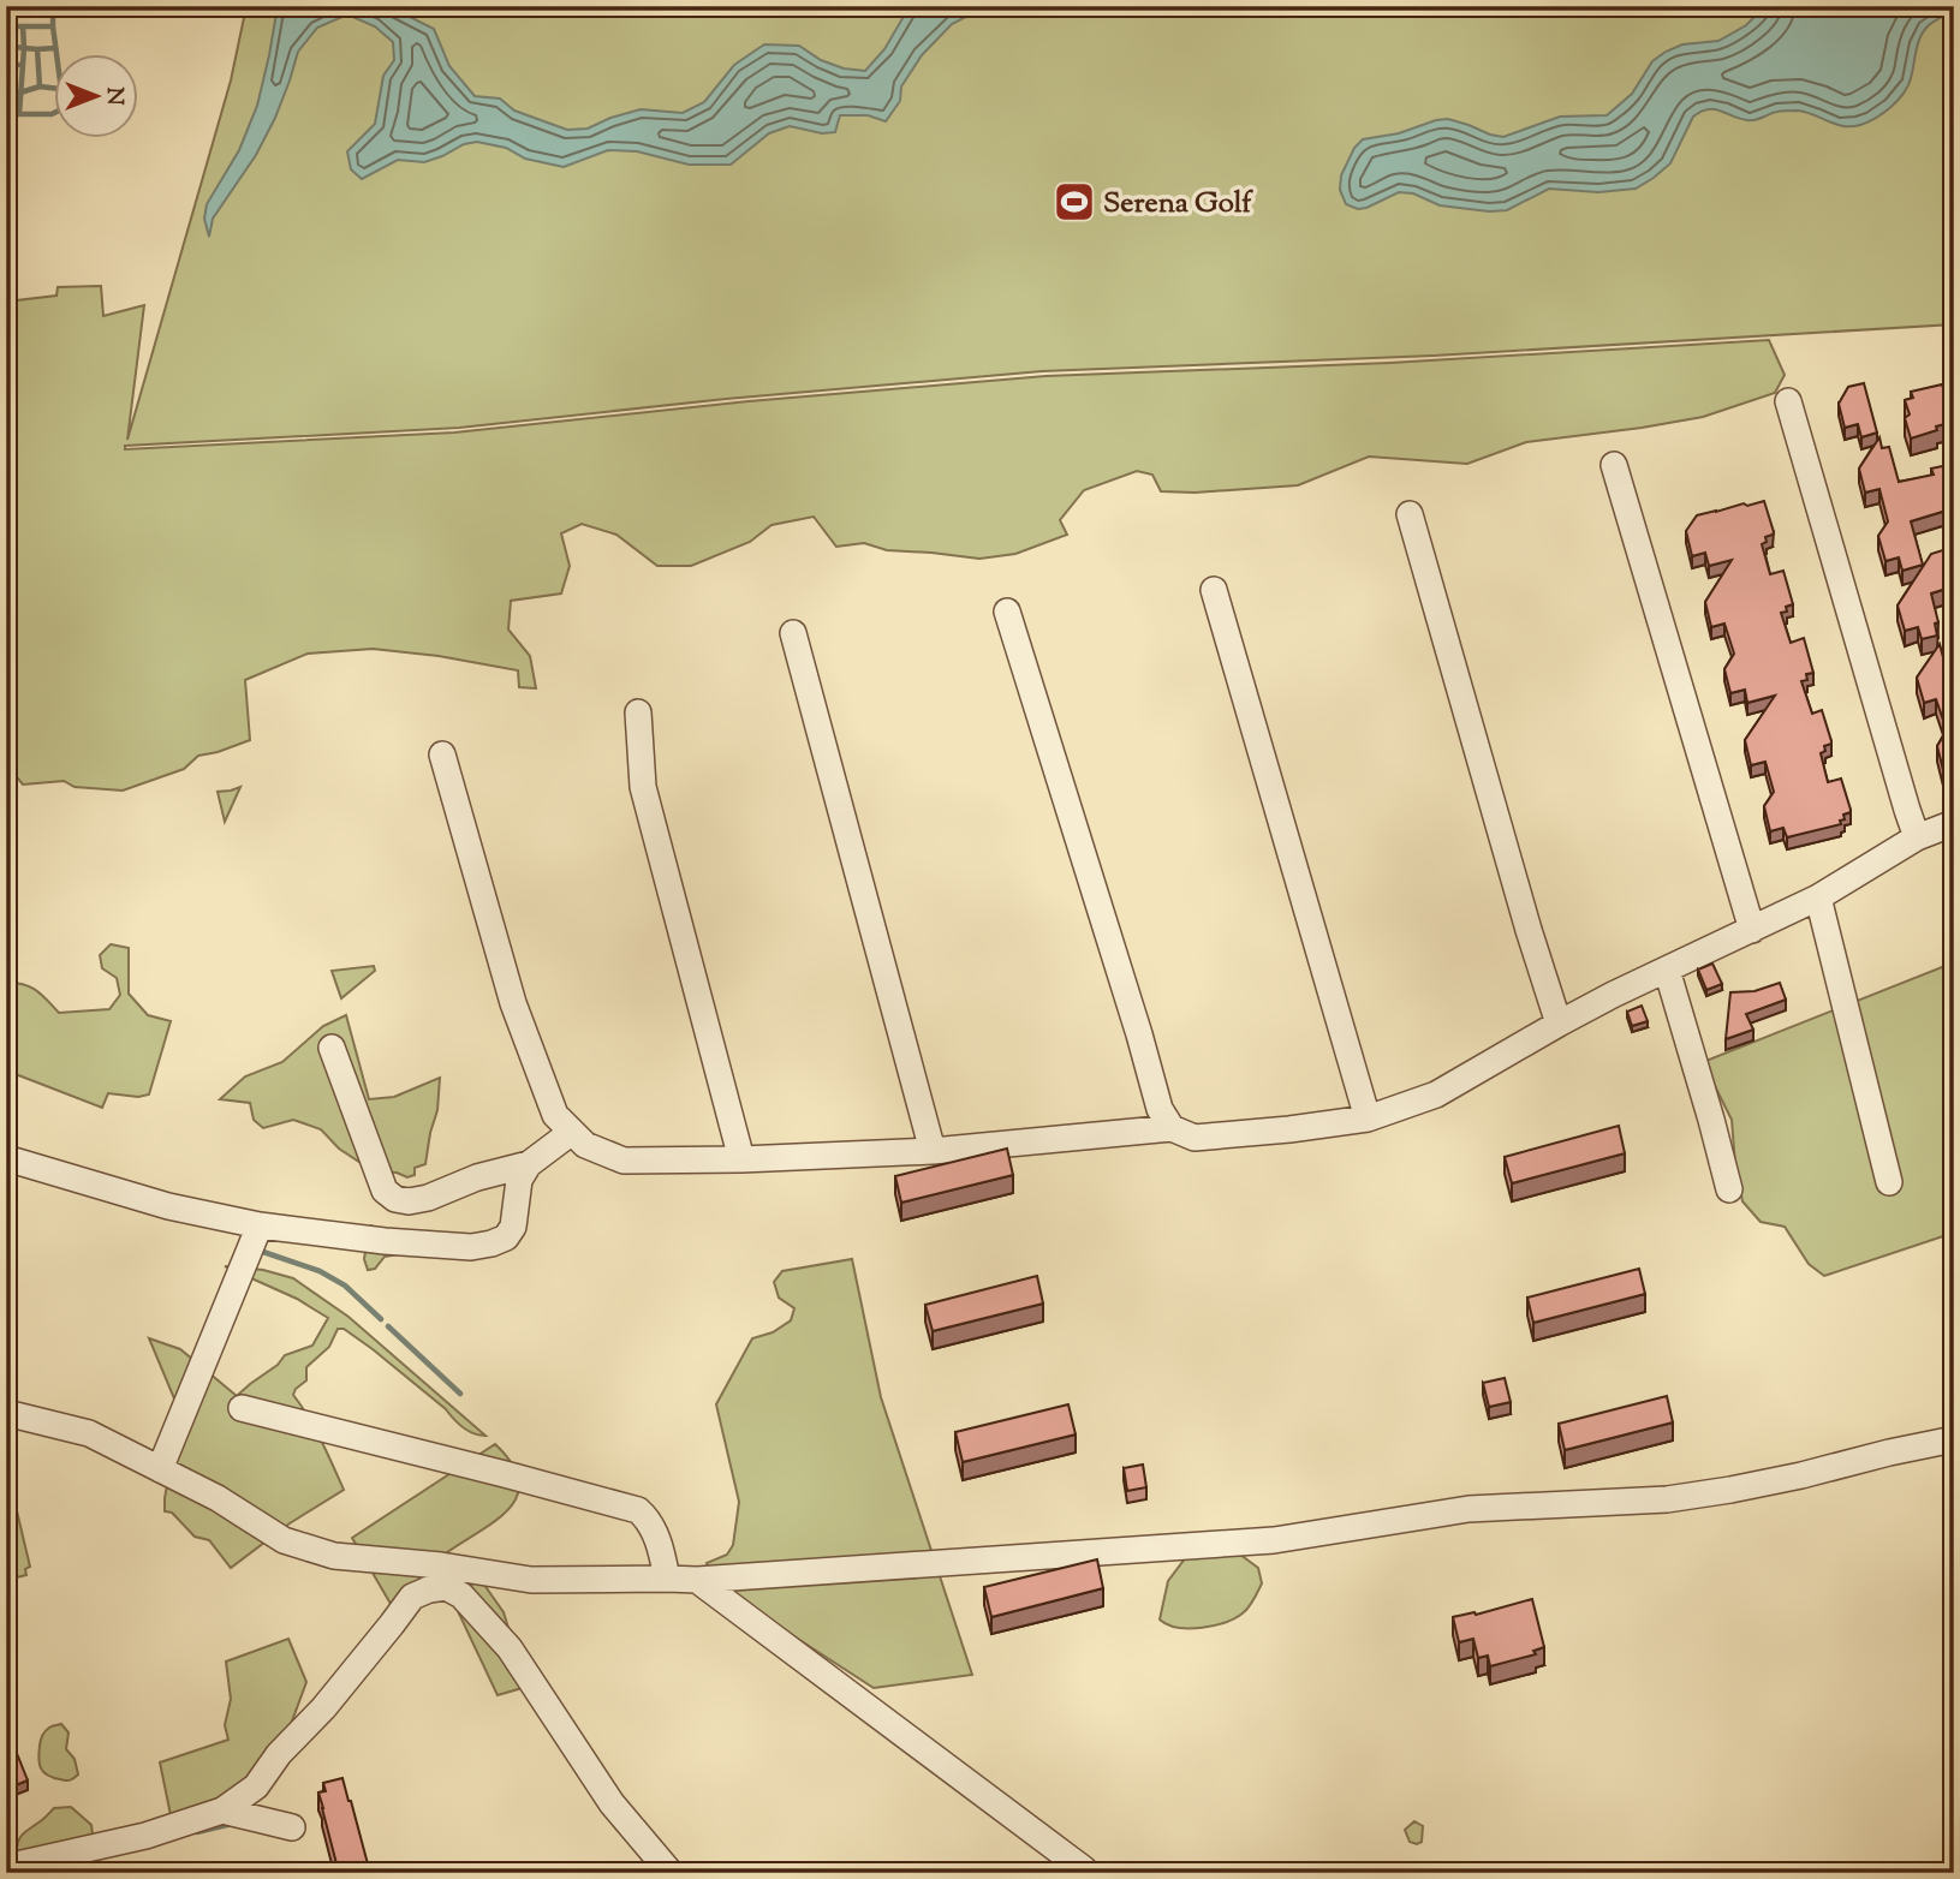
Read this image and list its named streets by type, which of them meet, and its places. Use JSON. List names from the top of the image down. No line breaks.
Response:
{"places":{"sports":["Serena Golf"]},"north":"right"}
